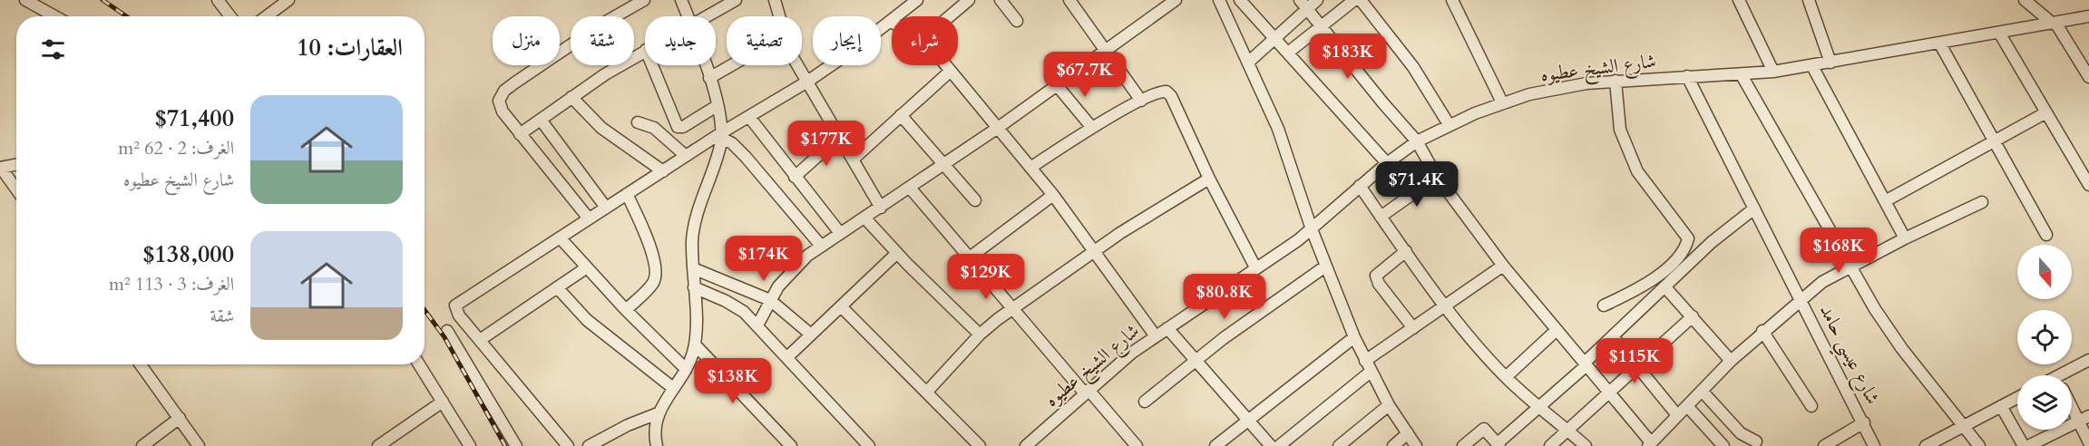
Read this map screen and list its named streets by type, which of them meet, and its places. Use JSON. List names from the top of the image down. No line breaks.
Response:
{"streets":{"street":["شارع الشيخ عطيوه","شارع عيسي حامد"]},"crossings":[["شارع الشيخ عطيوه","شارع عيسي حامد"]],"north":"bottom","page":{"chip":["شراء","إيجار","تصفية","جديد","شقة","منزل"],"heading":"العقارات: 10","price":["$183K","$67.7K","$177K","$71.4K","$168K","$174K","$129K","$80.8K","$115K","$138K"],"list":[{"name":"$71,400","note":"الغرف: 2 · 62 m² · شارع الشيخ عطيوه"},{"name":"$138,000","note":"الغرف: 3 · 113 m² · شقة"}]}}
